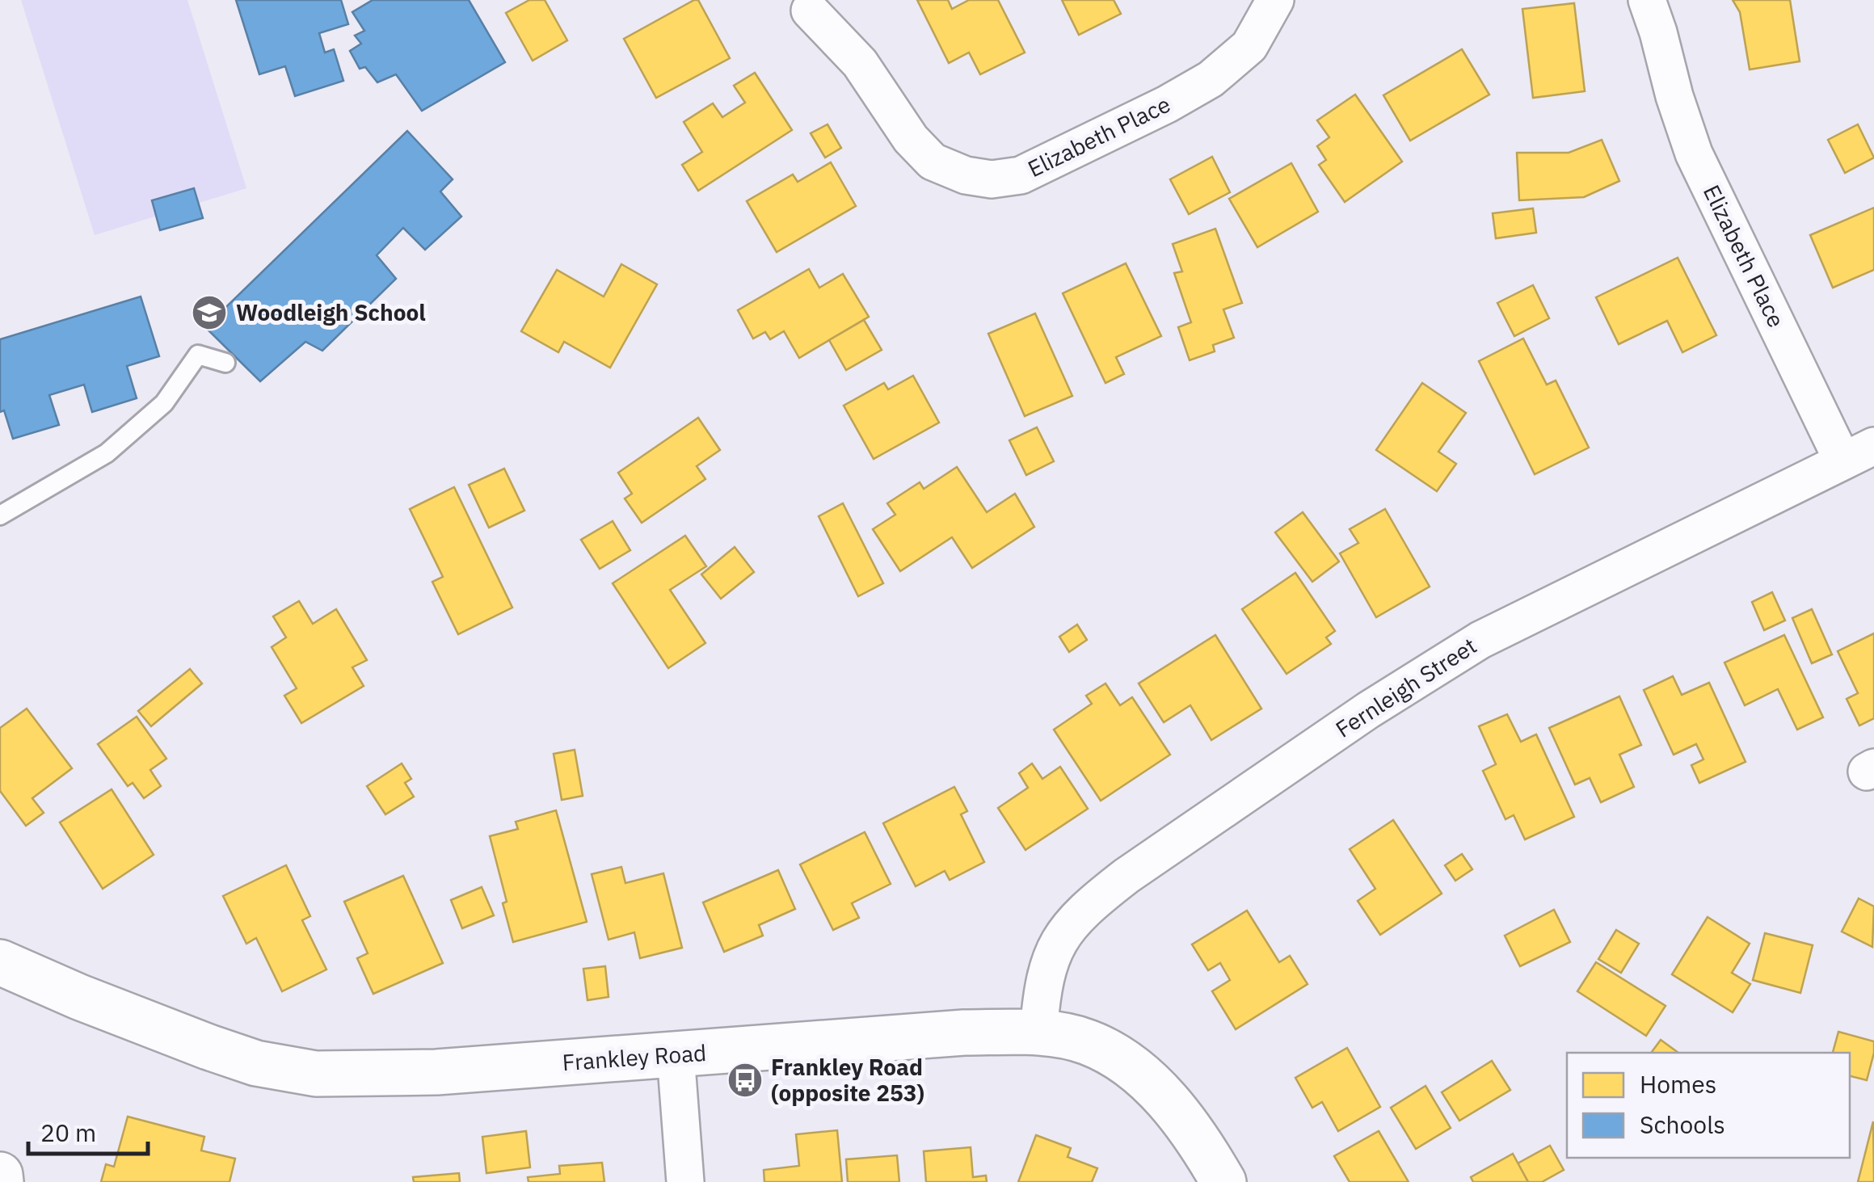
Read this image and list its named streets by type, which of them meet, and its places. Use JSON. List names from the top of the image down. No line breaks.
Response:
{"streets":{"street":["Elizabeth Place","Fernleigh Street","Frankley Road"]},"crossings":[["Elizabeth Place","Fernleigh Street"],["Fernleigh Street","Frankley Road"]],"places":{"school or university":["Woodleigh School"],"bus stop":["Frankley Road (opposite 253)"]},"legend":["Homes","Schools"],"scale_bar":"20 m"}
